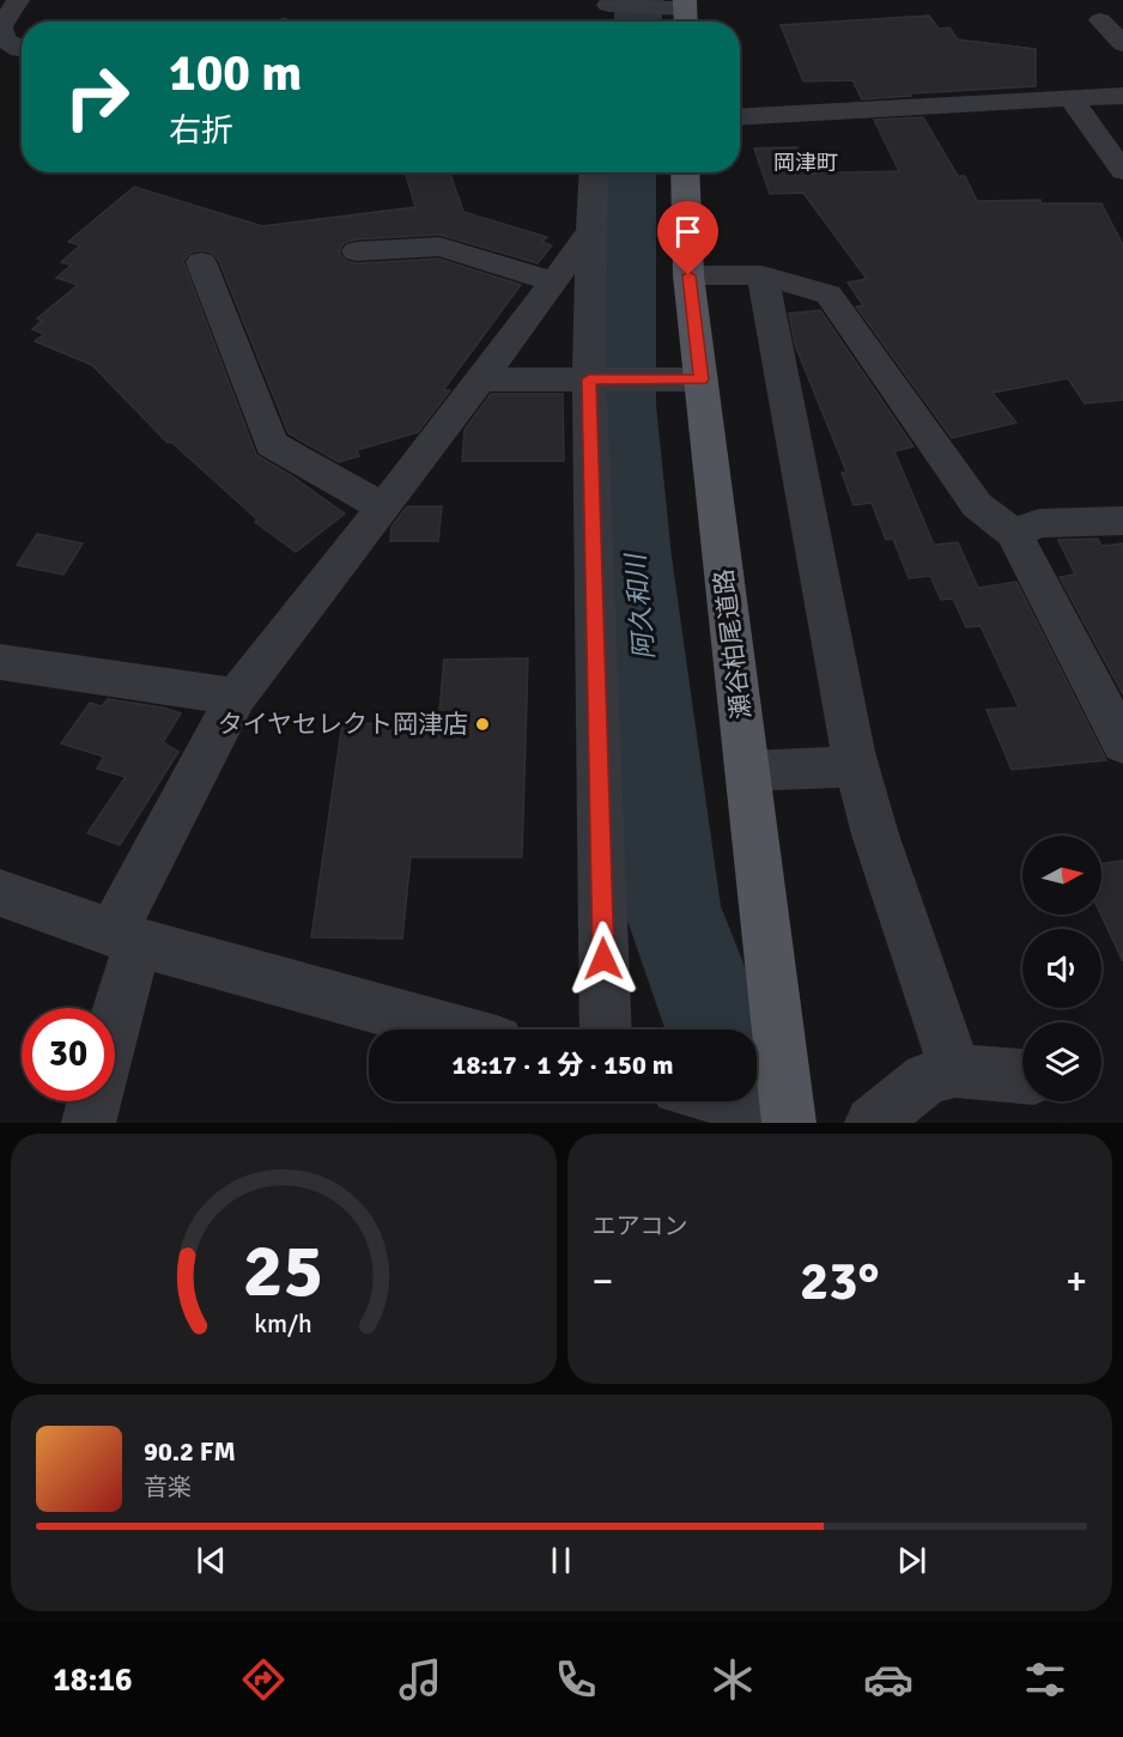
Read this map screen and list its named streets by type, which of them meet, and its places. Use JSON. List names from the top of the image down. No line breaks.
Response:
{"streets":{"main road":["瀬谷柏尾道路"]},"districts":["岡津町"],"water":["阿久和川"],"places":["タイヤセレクト岡津店"],"north":"right","page":{"turn":["100 m","右折"],"limit":"30","trip":"18:17 · 1 分 · 150 m","tile":"エアコン","heat":["−","23°","+"],"song":["90.2 FM","音楽"],"tabs":"18:16","gauge":["25","km/h"]}}
